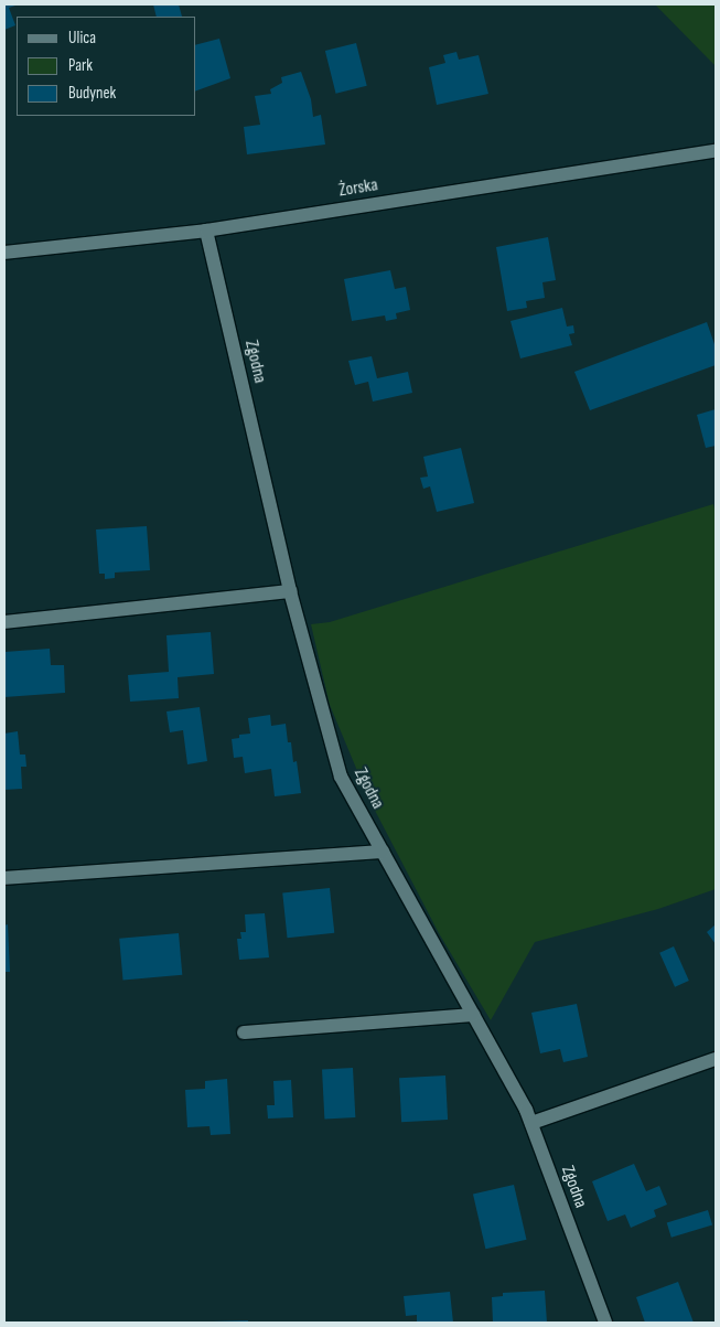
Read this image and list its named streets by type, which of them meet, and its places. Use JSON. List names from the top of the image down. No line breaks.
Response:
{"streets":{"street":["Żorska","Zgodna"]},"crossings":[["Żorska","Zgodna"]],"legend":["Ulica","Park","Budynek"]}
